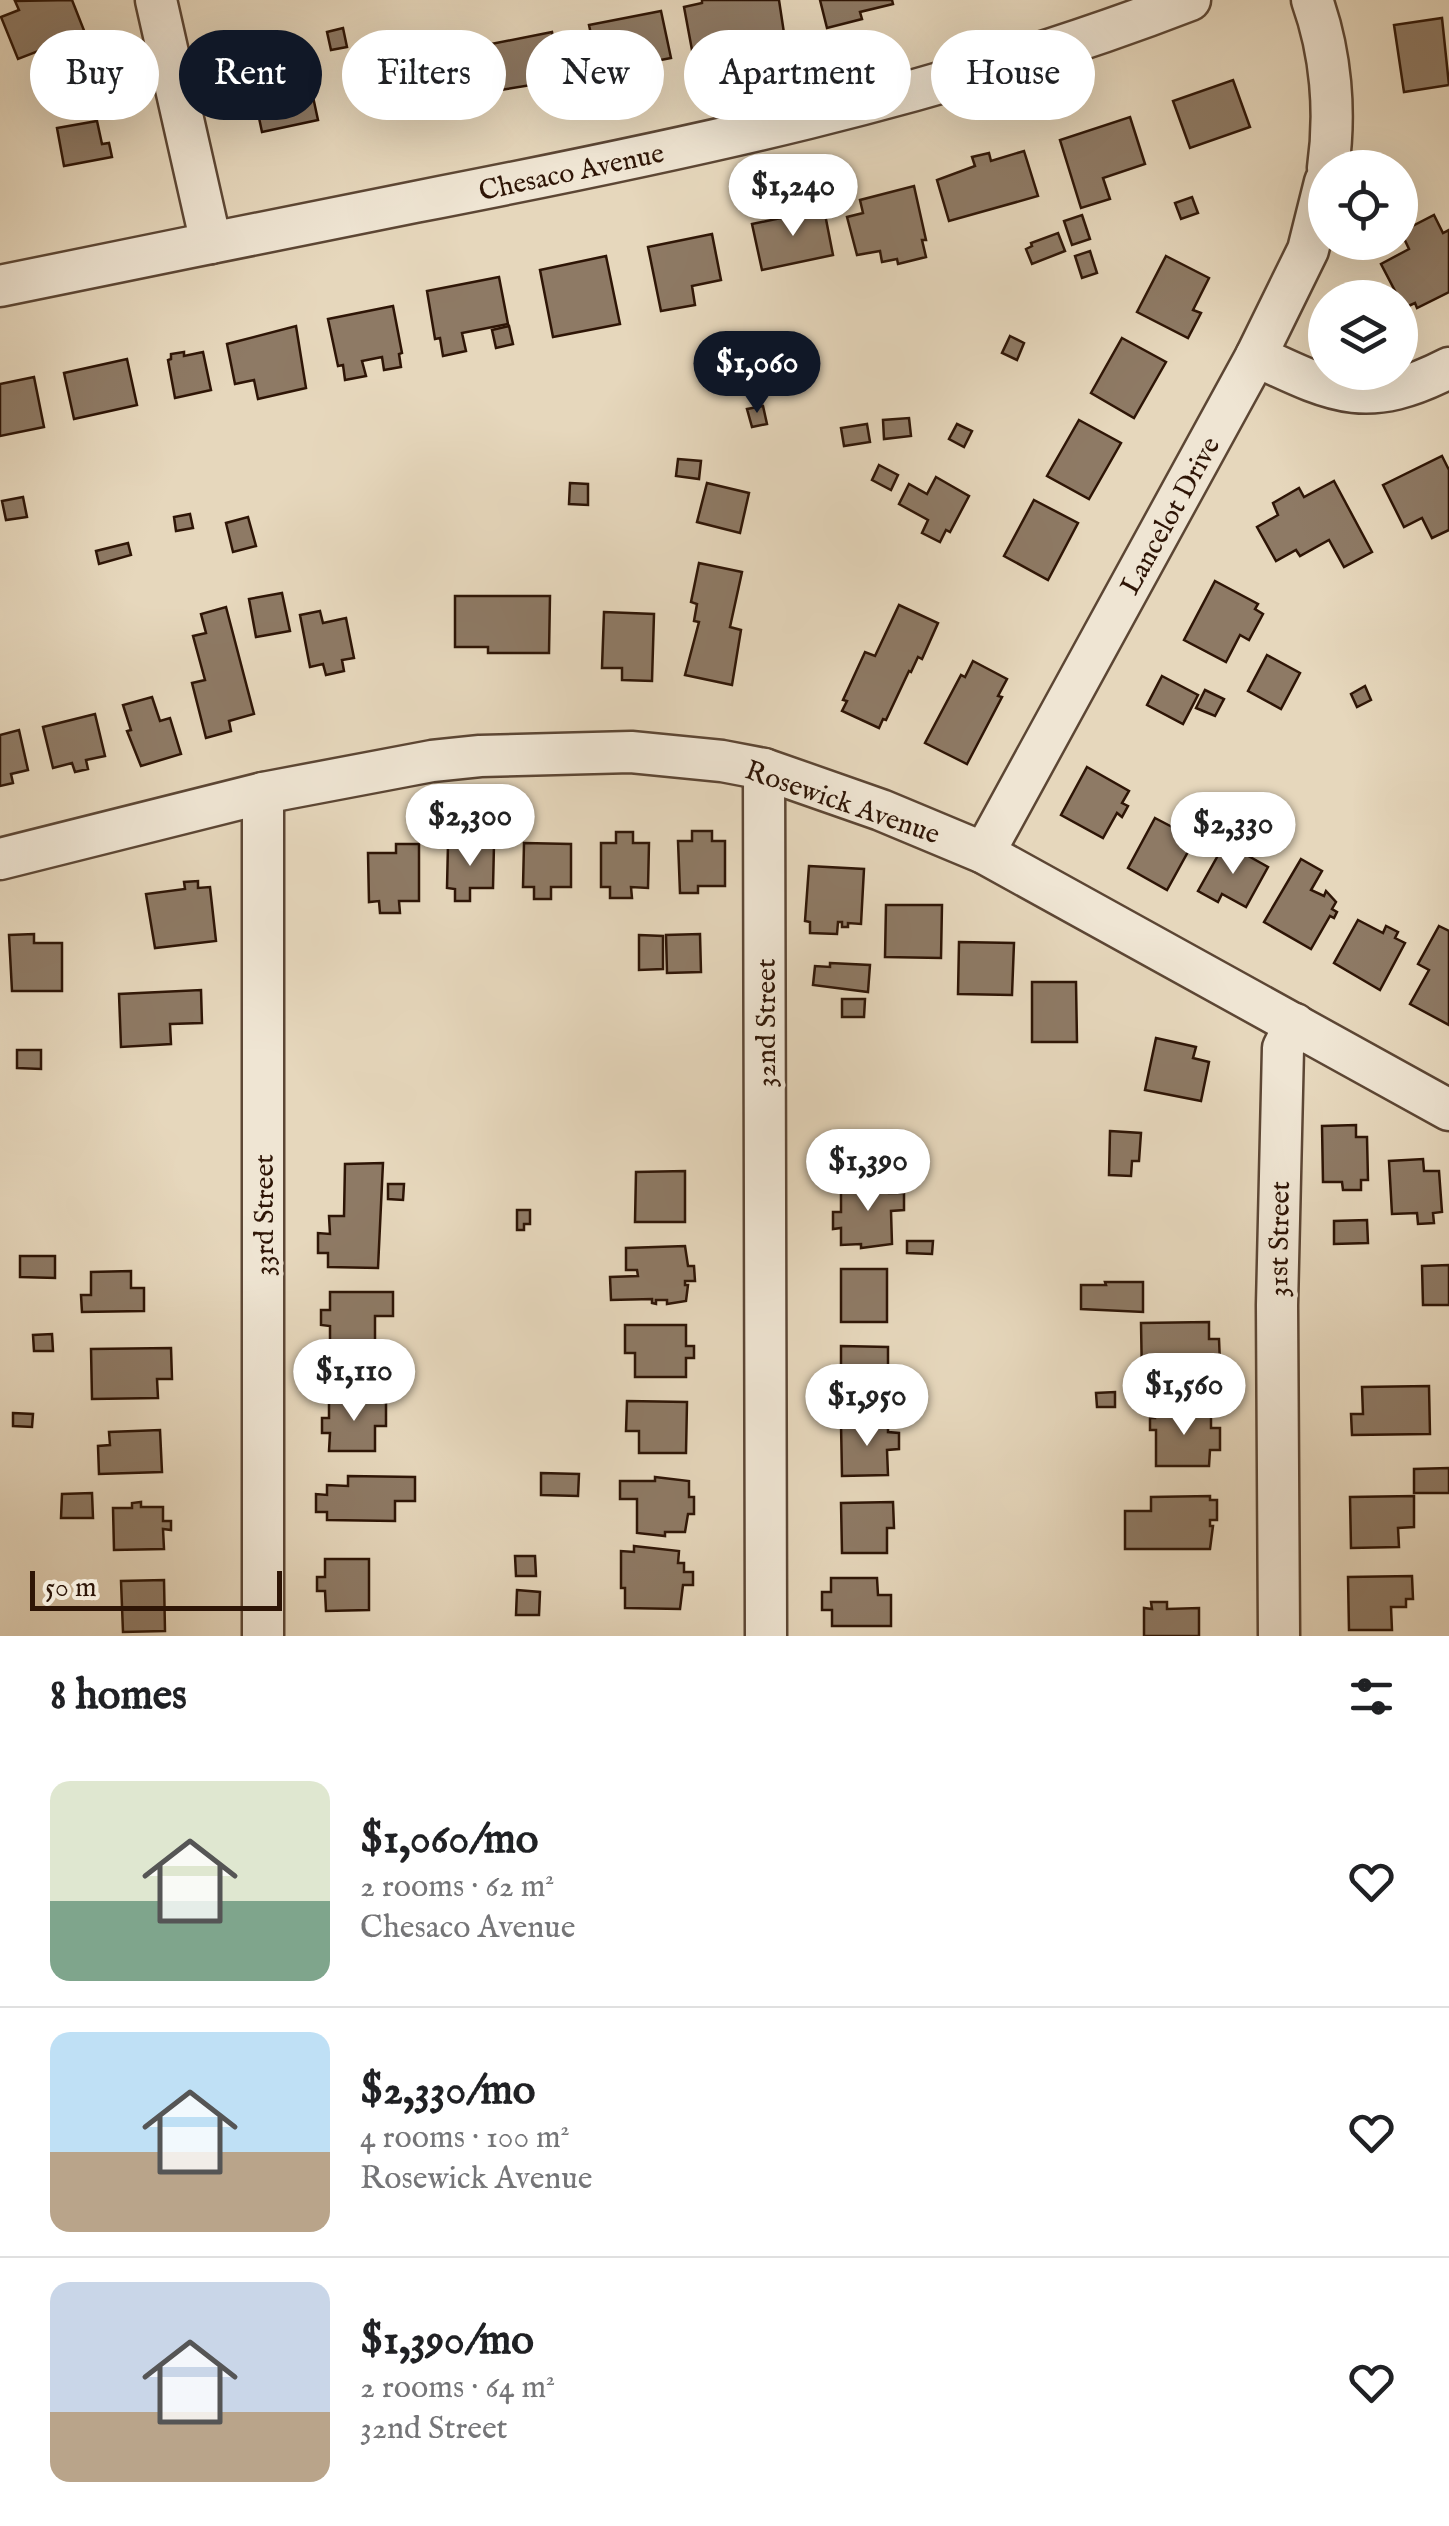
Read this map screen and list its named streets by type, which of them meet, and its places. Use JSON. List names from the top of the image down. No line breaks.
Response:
{"streets":{"street":["Chesaco Avenue","Lancelot Drive","Rosewick Avenue","32nd Street","33rd Street","31st Street"]},"crossings":[["Lancelot Drive","Rosewick Avenue"],["Rosewick Avenue","32nd Street"],["Rosewick Avenue","33rd Street"],["Rosewick Avenue","31st Street"]],"scale_bar":"50 m","page":{"chip":["Buy","Rent","Filters","New","Apartment","House"],"price":["$1,240","$1,060","$2,300","$2,330","$1,390","$1,110","$1,560","$1,950"],"scale":"50 m","heading":"8 homes","list":[{"name":"$1,060/mo","note":"2 rooms · 62 m² · Chesaco Avenue"},{"name":"$2,330/mo","note":"4 rooms · 100 m² · Rosewick Avenue"},{"name":"$1,390/mo","note":"2 rooms · 64 m² · 32nd Street"}]}}
